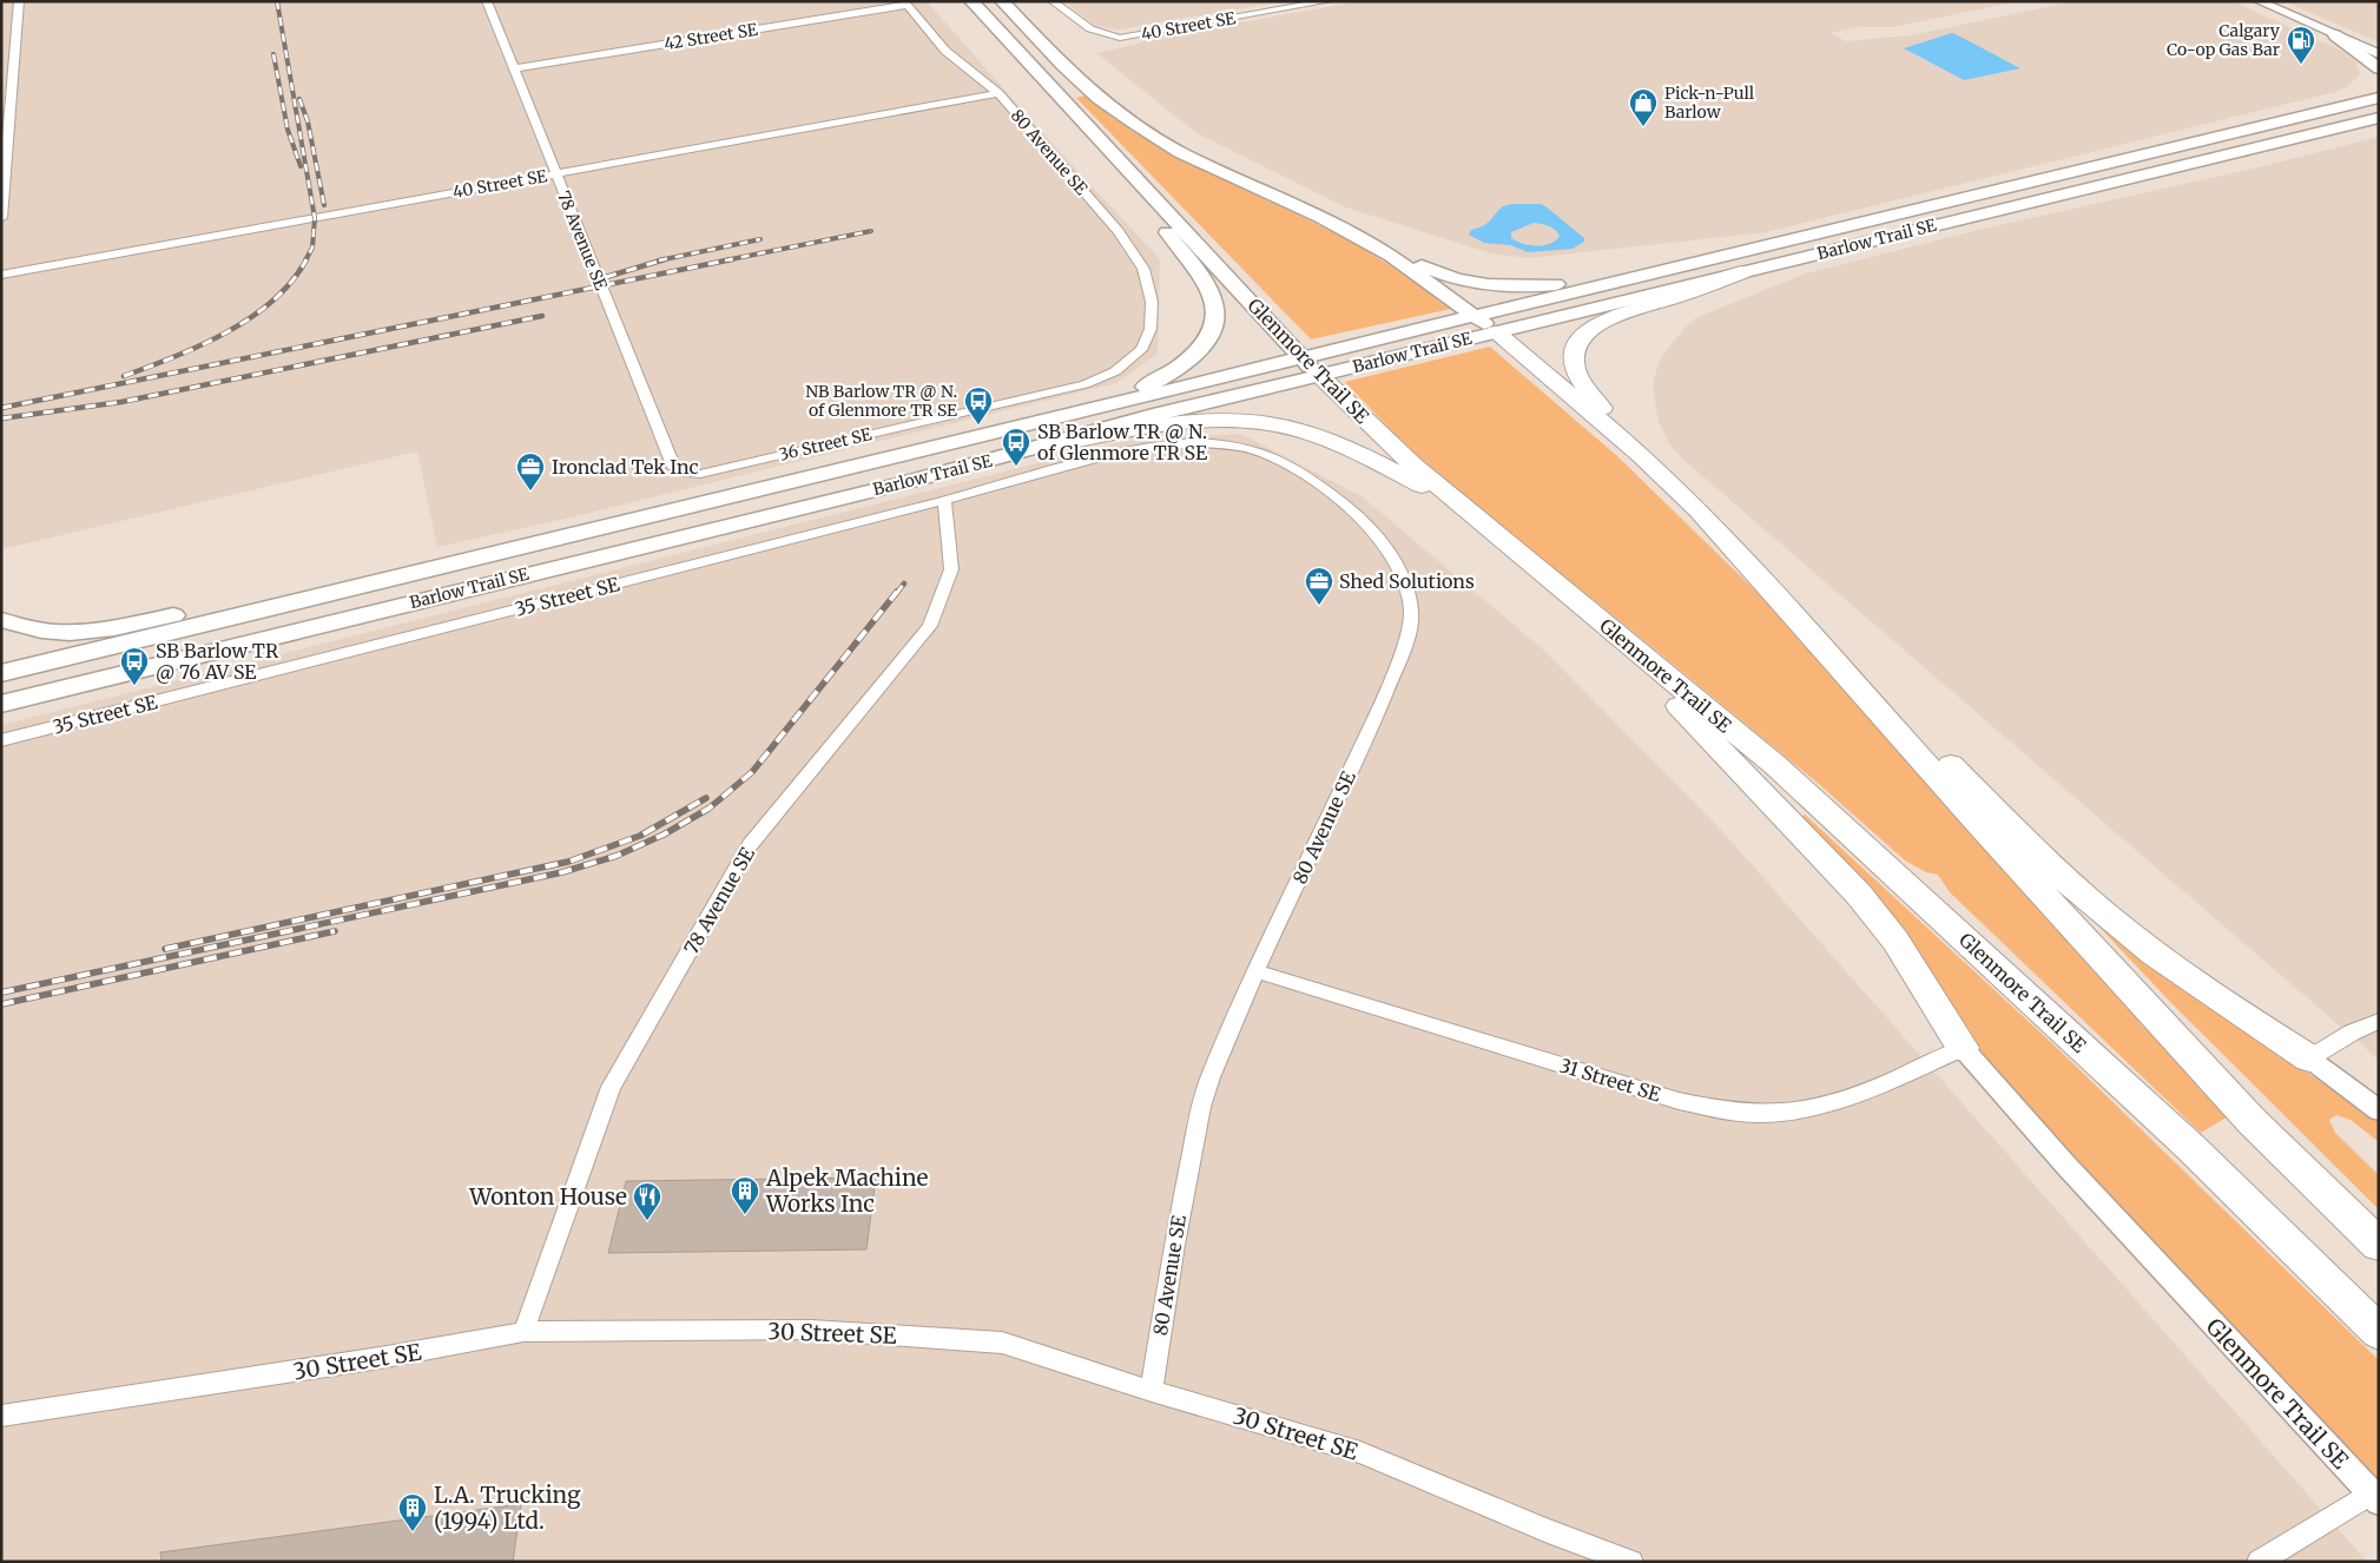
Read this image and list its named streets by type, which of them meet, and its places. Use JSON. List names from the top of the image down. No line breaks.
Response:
{"streets":{"highway":["Glenmore Trail SE"],"main road":["Barlow Trail SE"],"street":["40 Street SE","42 Street SE","80 Avenue SE","78 Avenue SE","36 Street SE","35 Street SE","31 Street SE","30 Street SE"]},"crossings":[["40 Street SE","80 Avenue SE"],["40 Street SE","78 Avenue SE"],["42 Street SE","80 Avenue SE"],["42 Street SE","78 Avenue SE"],["80 Avenue SE","36 Street SE"],["80 Avenue SE","35 Street SE"],["80 Avenue SE","31 Street SE"],["80 Avenue SE","30 Street SE"],["Barlow Trail SE","Glenmore Trail SE"],["78 Avenue SE","36 Street SE"],["78 Avenue SE","35 Street SE"],["78 Avenue SE","30 Street SE"],["Glenmore Trail SE","31 Street SE"]],"places":{"fuel station":["Calgary Co-op Gas Bar"],"shop":["Pick-n-Pull Barlow"],"bus stop":["NB Barlow TR @ N. of Glenmore TR SE","SB Barlow TR @ N. of Glenmore TR SE","SB Barlow TR @ 76 AV SE"],"office":["Ironclad Tek Inc","Shed Solutions"],"building":["Alpek Machine Works Inc","L.A. Trucking (1994) Ltd."],"restaurant":["Wonton House"]}}
